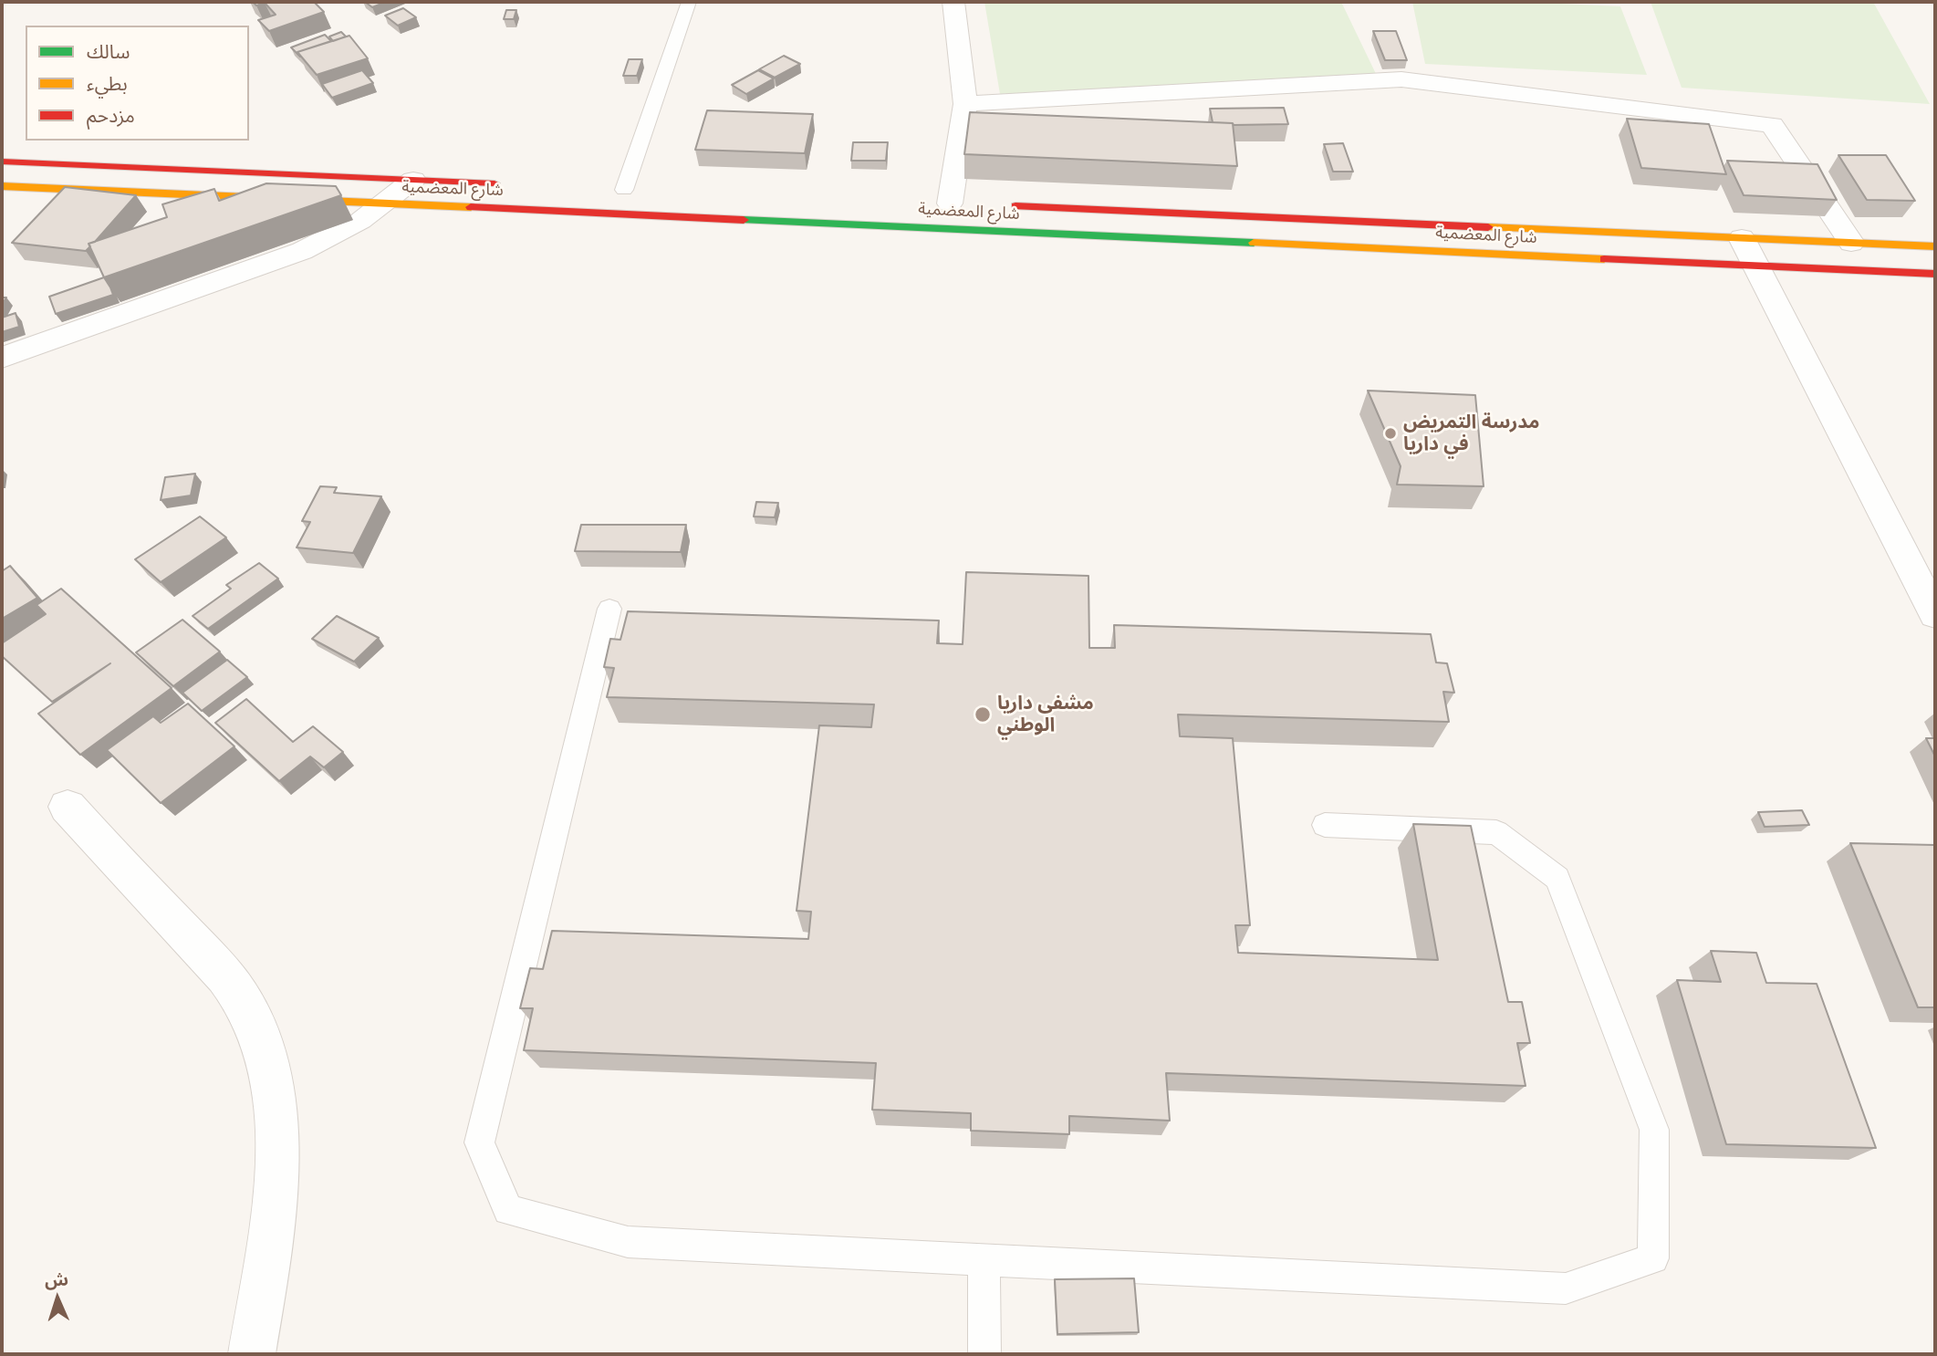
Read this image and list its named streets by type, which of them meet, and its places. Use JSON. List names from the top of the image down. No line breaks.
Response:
{"streets":{"main road":["شارع المعضمية"]},"places":["مدرسة التمريض في داريا","مشفى داريا الوطني"],"legend":["سالك","بطيء","مزدحم"],"north":"top"}
